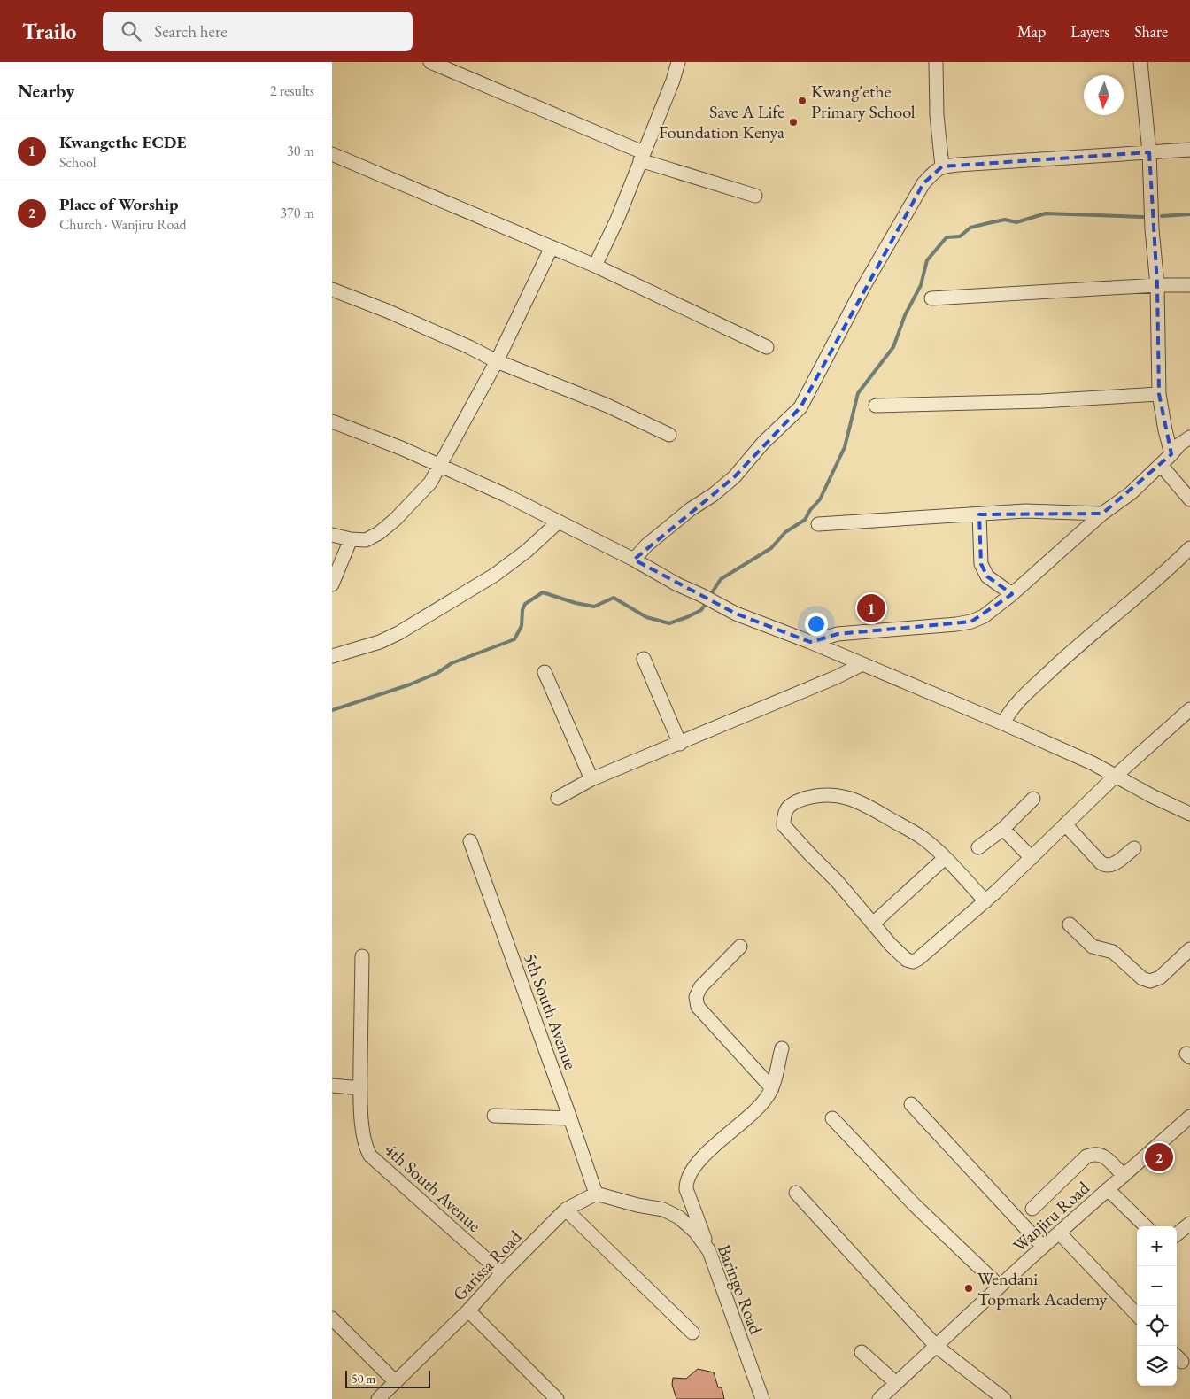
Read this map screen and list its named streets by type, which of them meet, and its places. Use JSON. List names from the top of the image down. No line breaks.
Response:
{"streets":{"street":["5th South Avenue","4th South Avenue","Wanjiru Road","Garissa Road","Baringo Road"]},"crossings":[["5th South Avenue","Garissa Road"],["5th South Avenue","Baringo Road"],["4th South Avenue","Garissa Road"],["Garissa Road","Baringo Road"]],"places":["Kwang'ethe Primary School","Save A Life Foundation Kenya","Wendani Topmark Academy"],"scale_bar":"50 m","north":"bottom","page":{"header":"Trailo","search":"Search here","nav":["Map","Layers","Share"],"heading":["Nearby","2 results"],"list":[{"mark":"1","name":"Kwangethe ECDE","note":"School","value":"30 m"},{"mark":"2","name":"Place of Worship","note":"Church · Wanjiru Road","value":"370 m"}],"pins":["1","2"],"map_buttons":["+","−"],"scale":"50 m"}}
